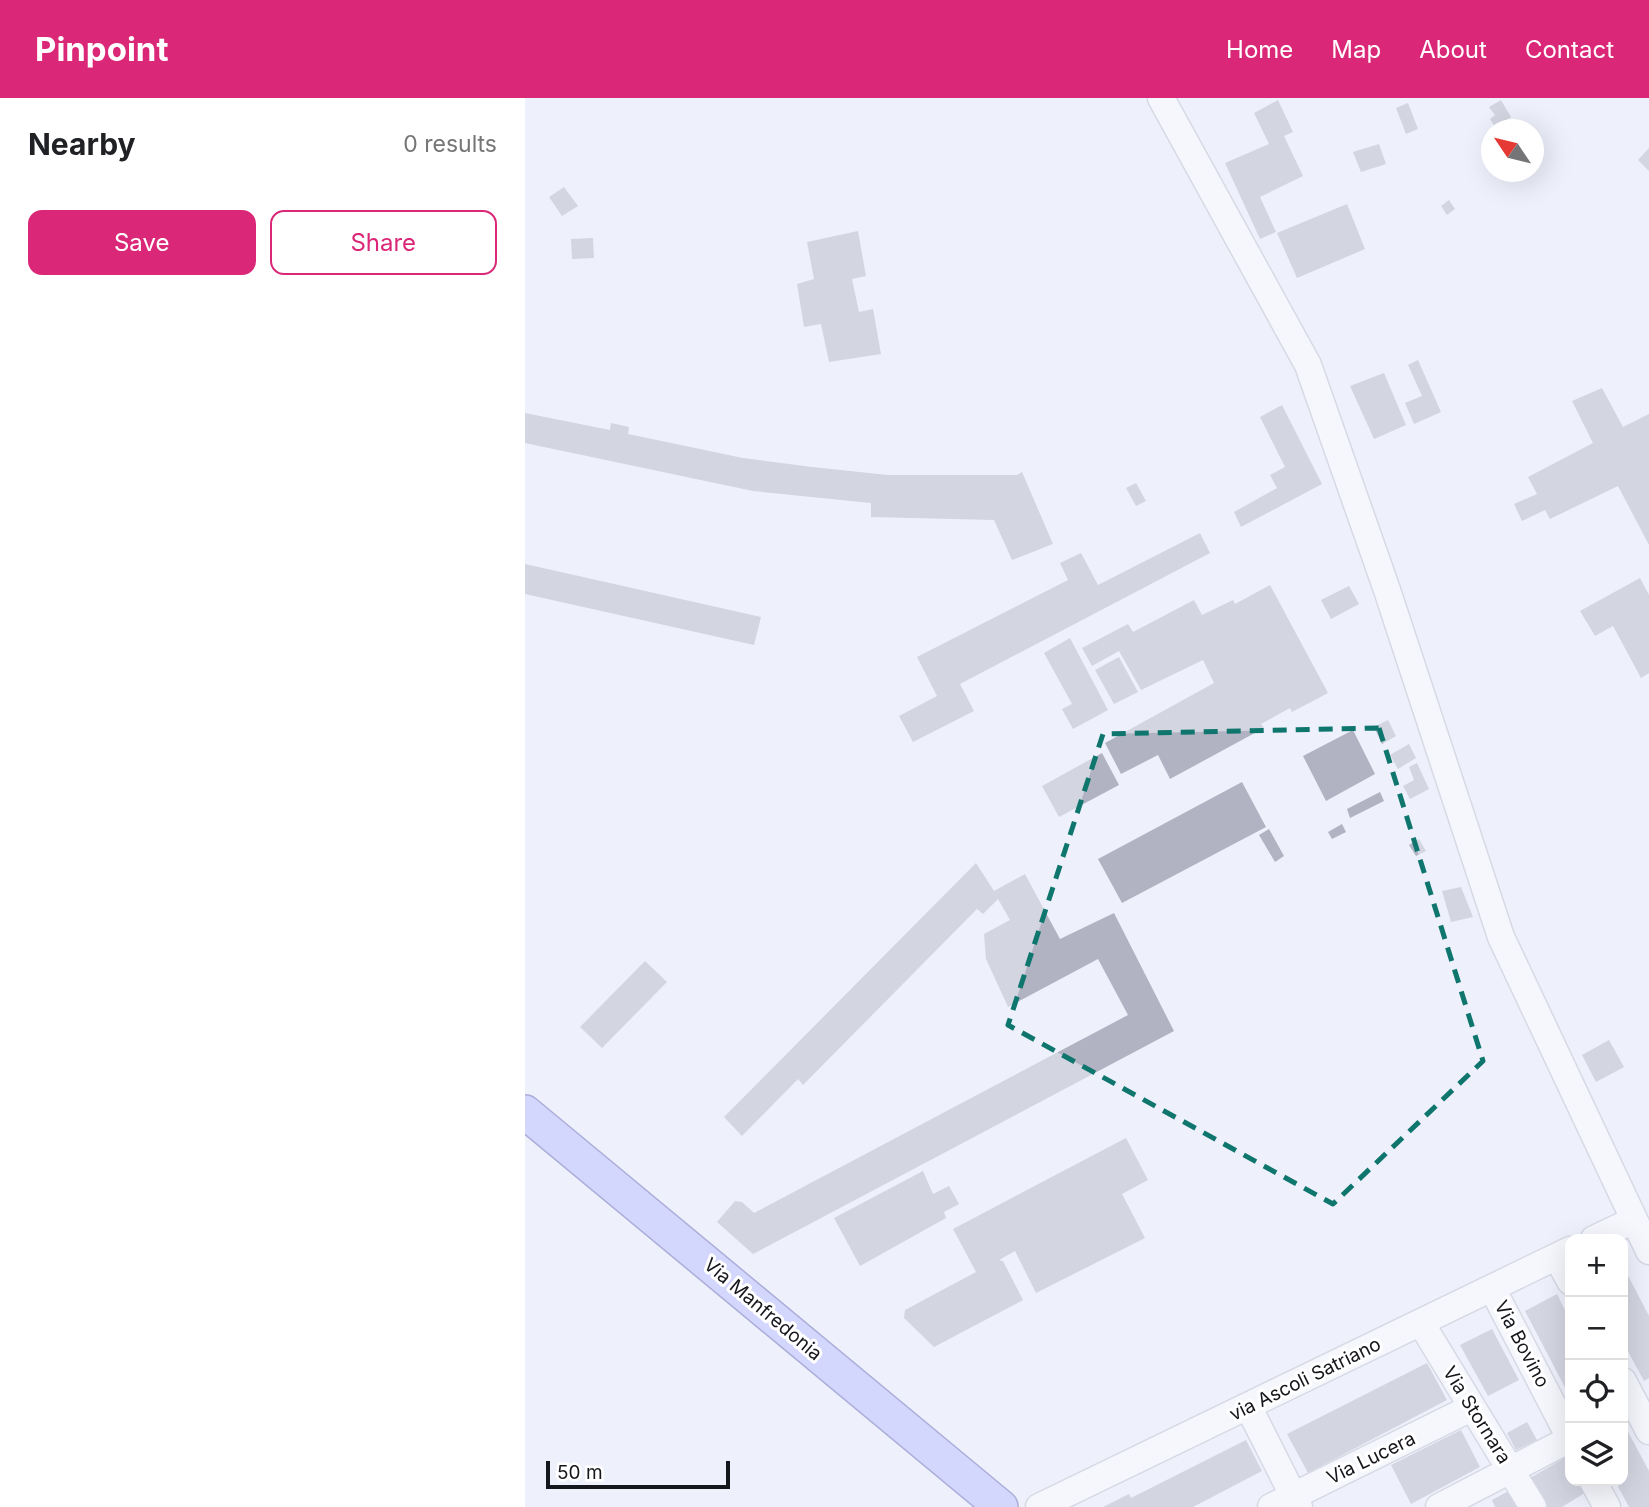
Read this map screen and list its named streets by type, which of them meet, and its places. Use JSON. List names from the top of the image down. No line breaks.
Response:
{"streets":{"main road":["Via Manfredonia"],"street":["Via Bovino","via Ascoli Satriano","Via Stornara","Via Lucera"]},"crossings":[["Via Bovino","via Ascoli Satriano"],["via Ascoli Satriano","Via Stornara"],["Via Stornara","Via Lucera"]],"scale_bar":"50 m","north":"top left","page":{"header":"Pinpoint","nav":["Home","Map","About","Contact"],"heading":["Nearby","0 results"],"buttons":["Save","Share"],"map_buttons":["+","−"],"scale":"50 m"}}
